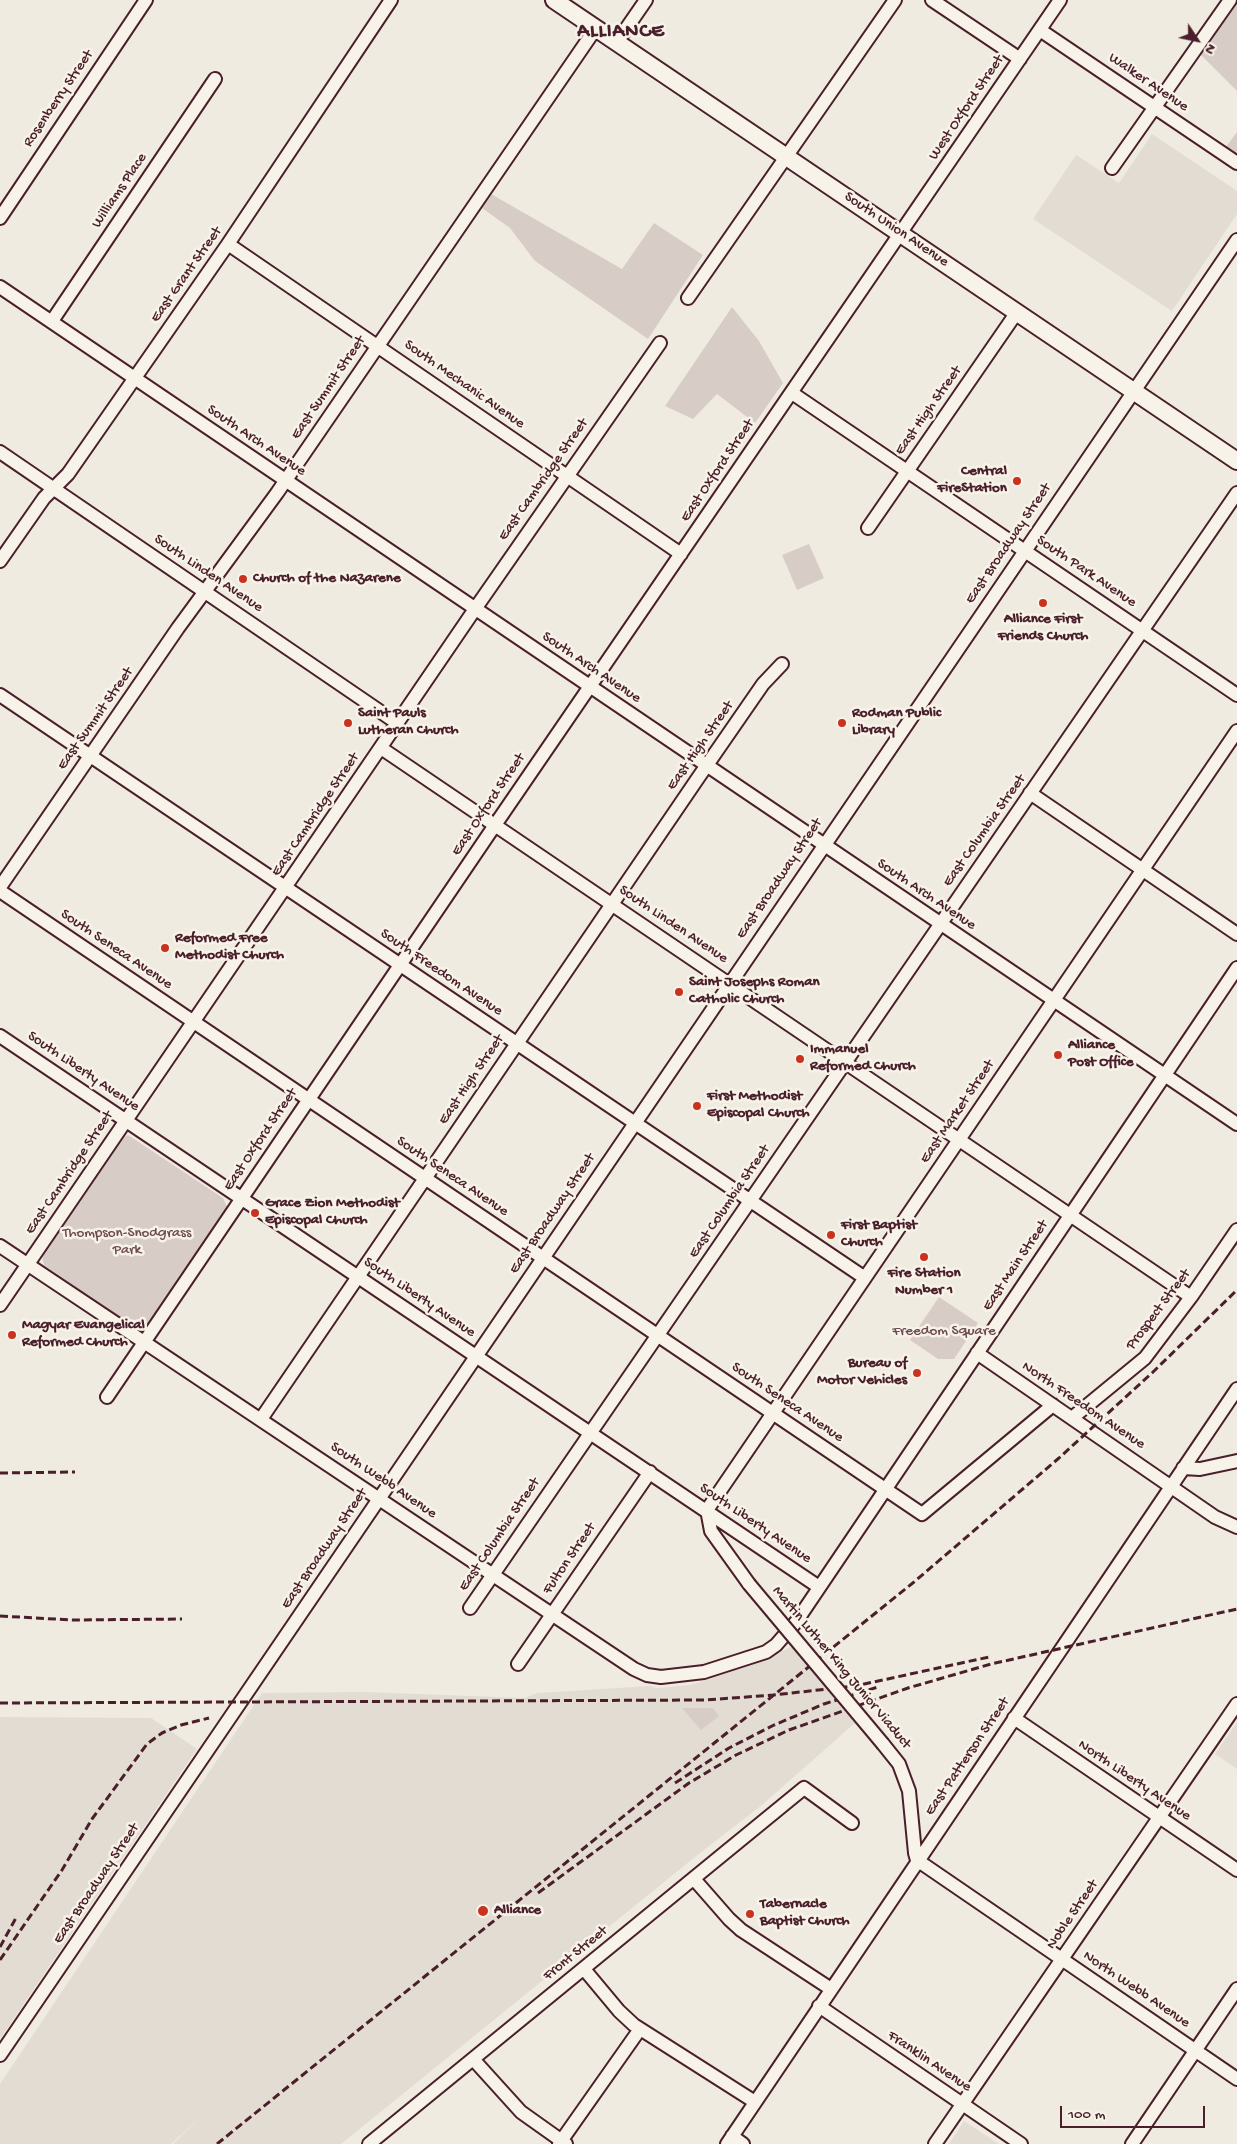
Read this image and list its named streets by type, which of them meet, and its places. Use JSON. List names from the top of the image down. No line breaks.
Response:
{"streets":{"main road":["South Union Avenue"],"street":["Walker Avenue","Rosenberry Street","West Oxford Street","Williams Place","East Grant Street","South Mechanic Avenue","East Summit Street","East High Street","South Arch Avenue","East Oxford Street","East Cambridge Street","East Broadway Street","South Park Avenue","South Linden Avenue","East Columbia Street","South Seneca Avenue","South Freedom Avenue","South Liberty Avenue","East Market Street","East Main Street","Prospect Street","North Freedom Avenue","South Webb Avenue","Fulton Street","Martin Luther King Junior Viaduct","East Patterson Street","North Liberty Avenue","Noble Street","Front Street","North Webb Avenue","Franklin Avenue"]},"crossings":[["Walker Avenue","West Oxford Street"],["West Oxford Street","South Union Avenue"],["West Oxford Street","East Oxford Street"],["Williams Place","South Arch Avenue"],["South Union Avenue","East Summit Street"],["South Union Avenue","East High Street"],["South Union Avenue","East Oxford Street"],["South Union Avenue","East Broadway Street"],["East Grant Street","South Mechanic Avenue"],["East Grant Street","South Arch Avenue"],["East Grant Street","South Linden Avenue"],["South Mechanic Avenue","East Summit Street"],["South Mechanic Avenue","East Oxford Street"],["South Mechanic Avenue","East Cambridge Street"],["East Summit Street","South Arch Avenue"],["East Summit Street","South Linden Avenue"],["East Summit Street","South Freedom Avenue"],["East High Street","South Arch Avenue"],["East High Street","South Park Avenue"],["East High Street","South Linden Avenue"],["East High Street","South Seneca Avenue"],["East High Street","South Freedom Avenue"],["East High Street","South Liberty Avenue"],["East High Street","South Webb Avenue"],["South Arch Avenue","East Oxford Street"],["South Arch Avenue","East Cambridge Street"],["South Arch Avenue","East Broadway Street"],["South Arch Avenue","East Columbia Street"],["South Arch Avenue","East Market Street"],["South Arch Avenue","East Main Street"],["East Oxford Street","South Park Avenue"],["East Oxford Street","South Linden Avenue"],["East Oxford Street","South Seneca Avenue"],["East Oxford Street","South Freedom Avenue"],["East Oxford Street","South Liberty Avenue"],["East Oxford Street","South Webb Avenue"],["East Cambridge Street","South Linden Avenue"],["East Cambridge Street","South Seneca Avenue"],["East Cambridge Street","South Freedom Avenue"],["East Cambridge Street","South Liberty Avenue"],["East Cambridge Street","South Webb Avenue"],["East Broadway Street","South Park Avenue"],["East Broadway Street","South Linden Avenue"],["East Broadway Street","South Seneca Avenue"],["East Broadway Street","South Freedom Avenue"],["East Broadway Street","South Liberty Avenue"],["East Broadway Street","South Webb Avenue"],["South Park Avenue","East Columbia Street"],["South Linden Avenue","East Columbia Street"],["South Linden Avenue","East Market Street"],["South Linden Avenue","East Main Street"],["South Linden Avenue","Prospect Street"],["East Columbia Street","South Seneca Avenue"],["East Columbia Street","South Freedom Avenue"],["East Columbia Street","South Liberty Avenue"],["East Columbia Street","South Webb Avenue"],["South Seneca Avenue","East Market Street"],["South Seneca Avenue","East Main Street"],["South Seneca Avenue","North Freedom Avenue"],["South Freedom Avenue","East Market Street"],["South Liberty Avenue","East Market Street"],["South Liberty Avenue","East Main Street"],["South Liberty Avenue","Fulton Street"],["South Liberty Avenue","Martin Luther King Junior Viaduct"],["East Market Street","Martin Luther King Junior Viaduct"],["East Main Street","North Freedom Avenue"],["East Main Street","South Webb Avenue"],["Prospect Street","North Freedom Avenue"],["North Freedom Avenue","East Patterson Street"],["South Webb Avenue","Fulton Street"],["Martin Luther King Junior Viaduct","East Patterson Street"],["Martin Luther King Junior Viaduct","North Webb Avenue"],["East Patterson Street","North Liberty Avenue"],["East Patterson Street","North Webb Avenue"],["East Patterson Street","Franklin Avenue"],["North Liberty Avenue","Noble Street"],["Noble Street","North Webb Avenue"],["Noble Street","Franklin Avenue"]],"districts":["ALLIANCE"],"parks":["Thompson-Snodgrass Park","Freedom Square"],"places":["Central FireStation","Church of the Nazarene","Alliance First Friends Church","Saint Pauls Lutheran Church","Rodman Public Library","Reformed Free Methodist Church","Saint Josephs Roman Catholic Church","Alliance Post Office","Immanuel Reformed Church","First Methodist Episcopal Church","Grace Zion Methodist Episcopal Church","First Baptist Church","Fire Station Number 1","Magyar Evangelical Reformed Church","Bureau of Motor Vehicles","Alliance","Tabernacle Baptist Church"],"scale_bar":"100 m","north":"bottom right"}
